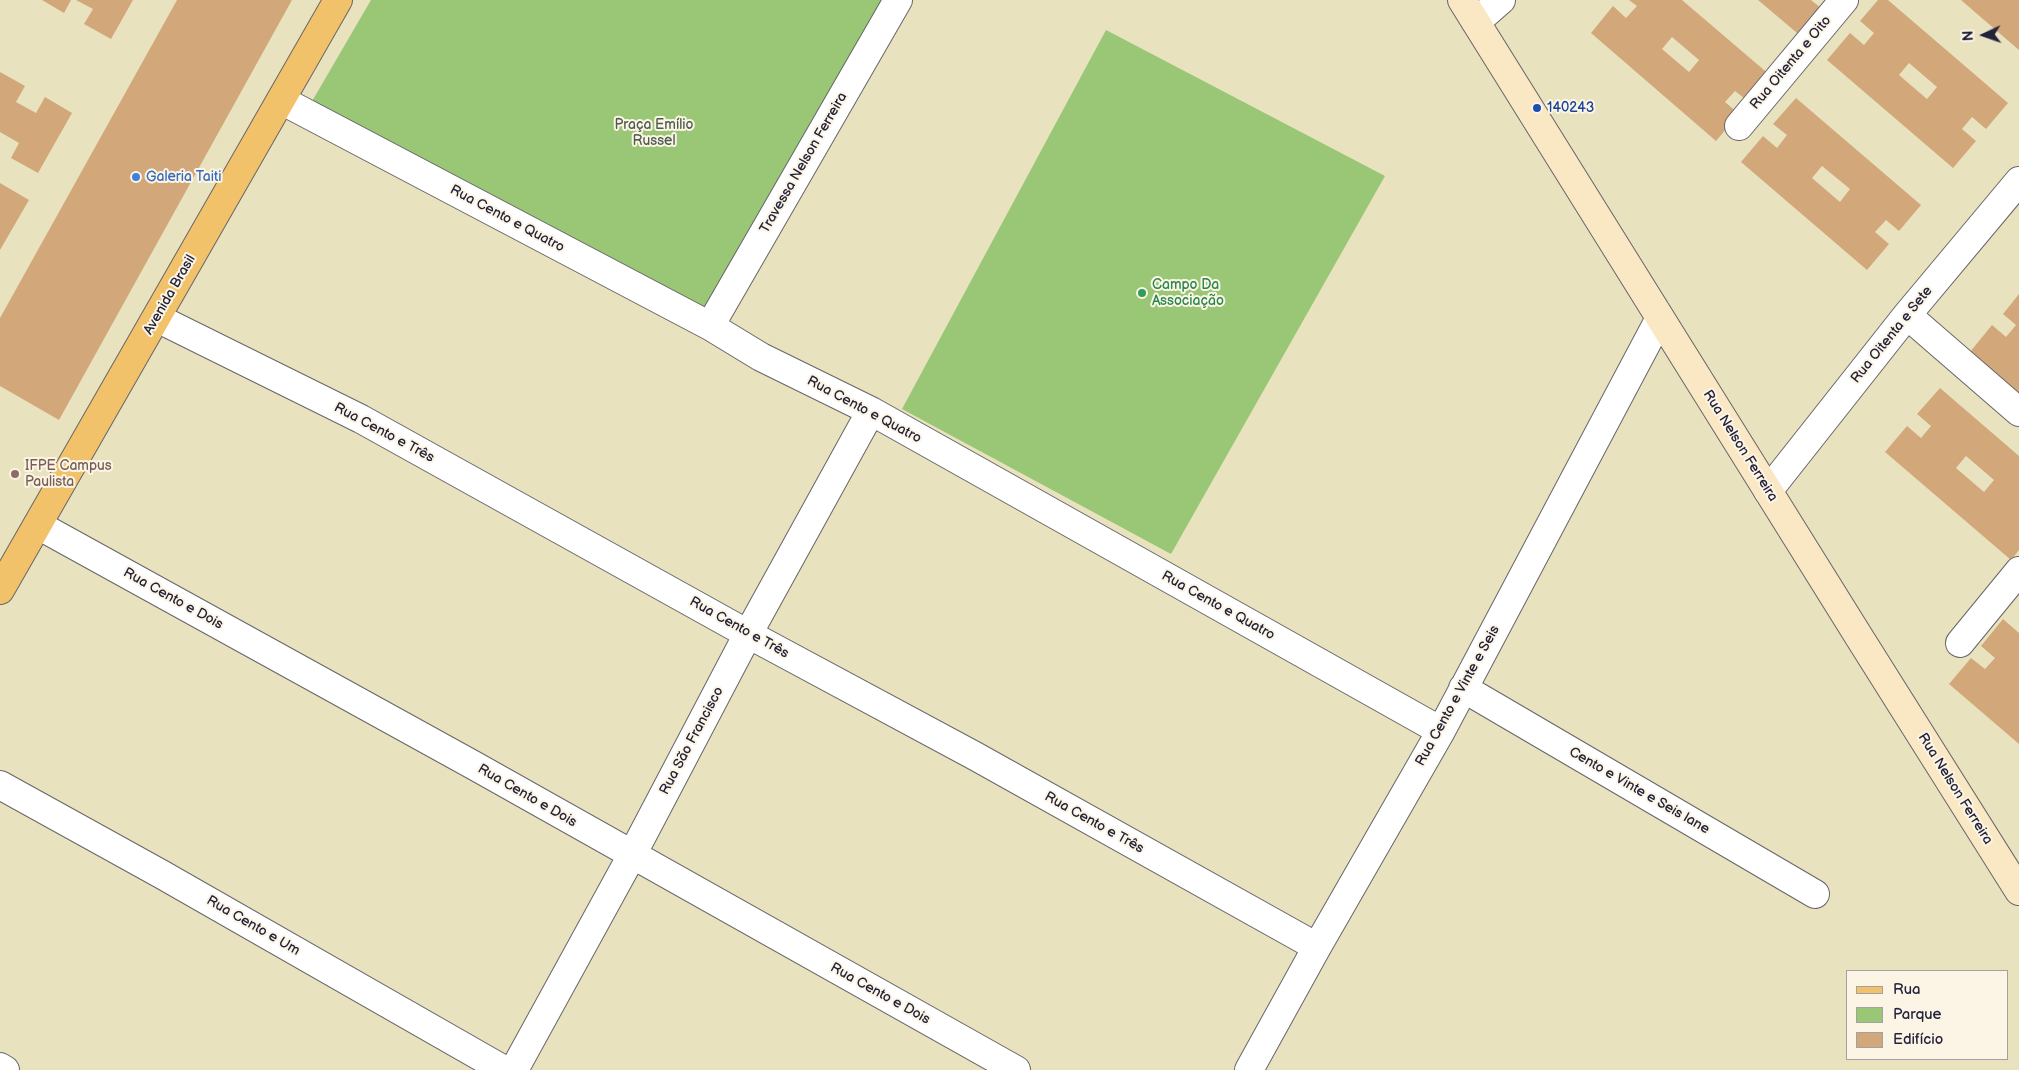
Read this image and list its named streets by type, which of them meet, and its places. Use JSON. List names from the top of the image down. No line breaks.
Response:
{"streets":{"main road":["Avenida Brasil","Rua Nelson Ferreira"],"street":["Rua Oitenta e Oito","Travessa Nelson Ferreira","Rua Cento e Quatro","Rua Oitenta e Sete","Rua Cento e Três","Rua Cento e Dois","Rua Cento e Vinte e Seis","Rua São Francisco","Cento e Vinte e Seis lane","Rua Cento e Um"]},"crossings":[["Travessa Nelson Ferreira","Rua Cento e Quatro"],["Rua Cento e Quatro","Avenida Brasil"],["Rua Cento e Quatro","Rua Cento e Vinte e Seis"],["Rua Cento e Quatro","Rua São Francisco"],["Avenida Brasil","Rua Cento e Três"],["Avenida Brasil","Rua Cento e Dois"],["Rua Oitenta e Sete","Rua Nelson Ferreira"],["Rua Cento e Três","Rua Cento e Vinte e Seis"],["Rua Cento e Três","Rua São Francisco"],["Rua Nelson Ferreira","Rua Cento e Vinte e Seis"],["Rua Cento e Dois","Rua São Francisco"],["Rua Cento e Vinte e Seis","Cento e Vinte e Seis lane"]],"parks":["Praça Emílio Russel"],"places":["140243","Galeria Taiti","Campo Da Associação","IFPE Campus Paulista"],"legend":["Rua","Parque","Edifício"],"north":"left"}
